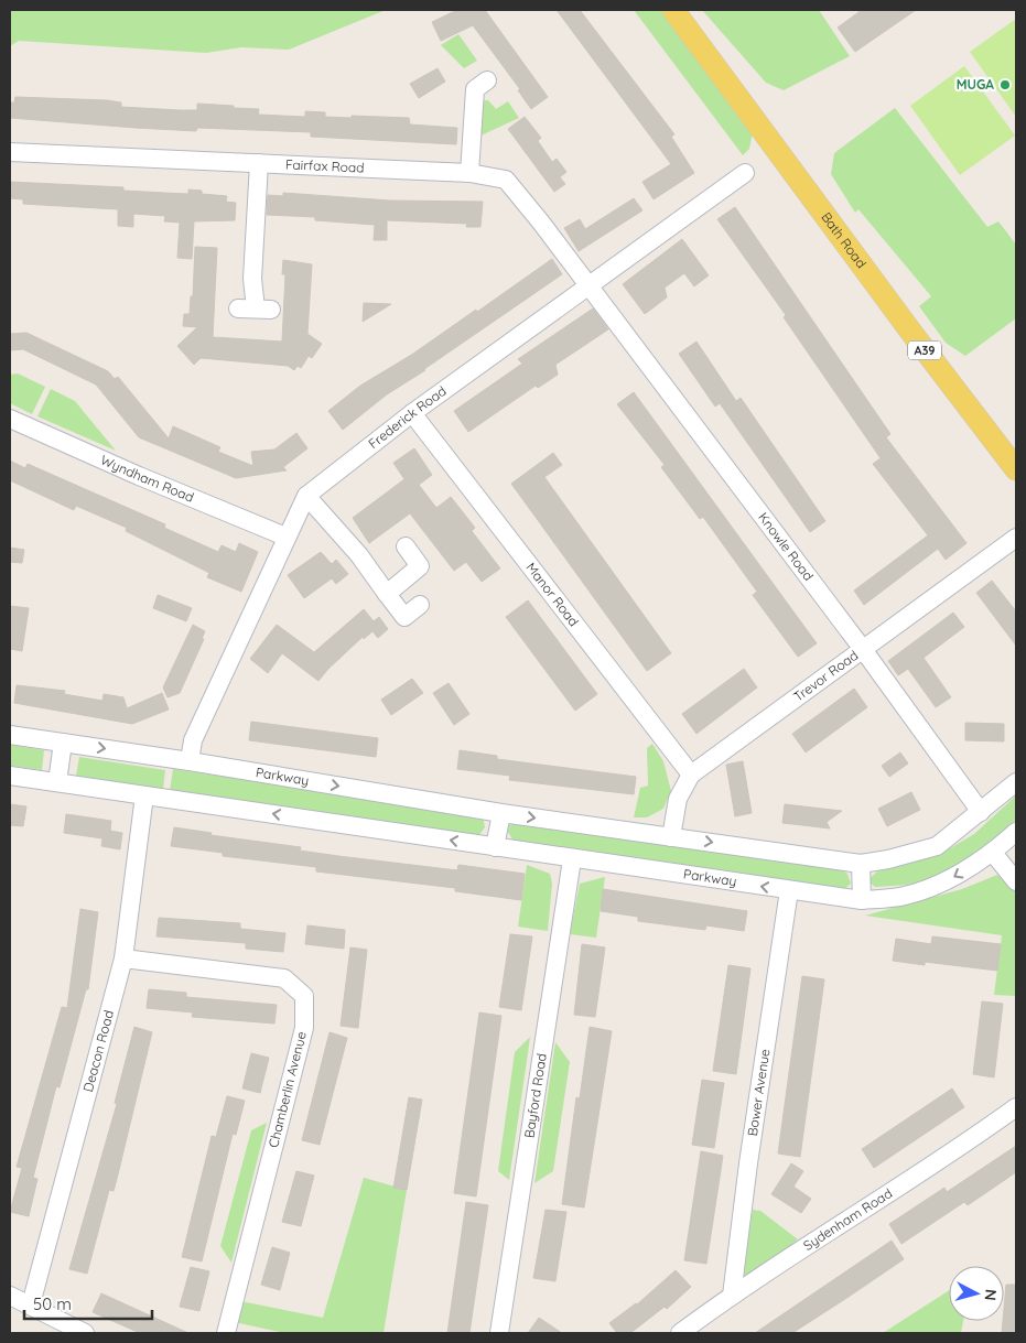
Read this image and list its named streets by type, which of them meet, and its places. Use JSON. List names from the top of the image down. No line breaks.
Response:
{"streets":{"main road":["Bath Road","A39"],"street":["Fairfax Road","Frederick Road","Wyndham Road","Knowle Road","Manor Road","Trevor Road","Parkway","Deacon Road","Chamberlin Avenue","Bower Avenue","Bayford Road","Sydenham Road"]},"crossings":[["Fairfax Road","Frederick Road"],["Fairfax Road","Knowle Road"],["Frederick Road","Wyndham Road"],["Frederick Road","Knowle Road"],["Frederick Road","Manor Road"],["Frederick Road","Parkway"],["Knowle Road","Trevor Road"],["Knowle Road","Parkway"],["Manor Road","Trevor Road"],["Trevor Road","Parkway"],["Parkway","Deacon Road"],["Parkway","Bower Avenue"],["Parkway","Bayford Road"],["Deacon Road","Chamberlin Avenue"],["Bower Avenue","Sydenham Road"]],"places":["MUGA"],"scale_bar":"50 m","north":"right"}
